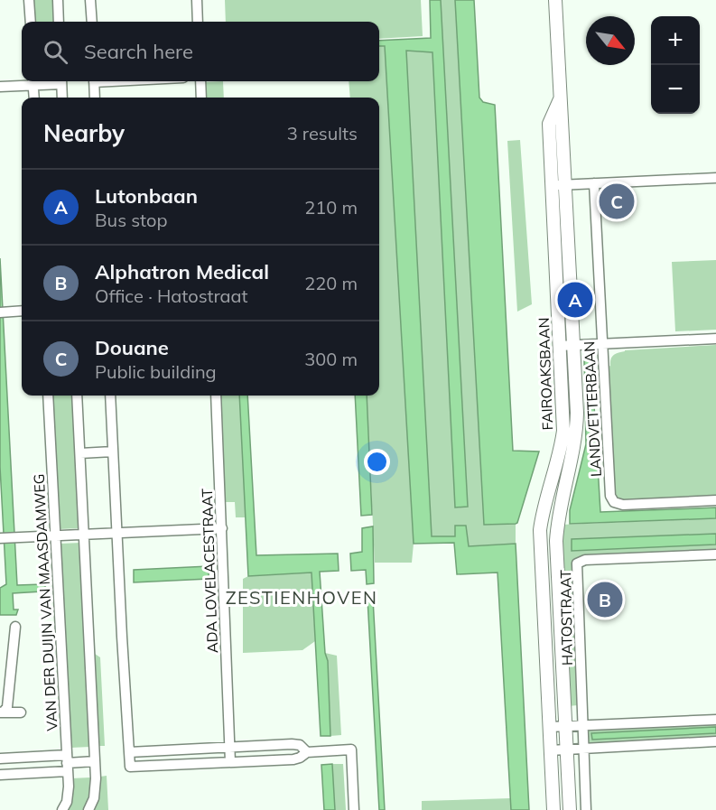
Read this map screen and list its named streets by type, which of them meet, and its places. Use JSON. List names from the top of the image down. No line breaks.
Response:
{"streets":{"main road":["FAIROAKSBAAN"],"street":["LANDVETTERBAAN","ADA LOVELACESTRAAT","VAN DER DUIJN VAN MAASDAMWEG","HATOSTRAAT"]},"districts":["ZESTIENHOVEN"],"north":"bottom right","page":{"map_buttons":["+","−"],"search":"Search here","heading":["Nearby","3 results"],"list":[{"mark":"A","name":"Lutonbaan","note":"Bus stop","value":"210 m"},{"mark":"B","name":"Alphatron Medical","note":"Office · Hatostraat","value":"220 m"},{"mark":"C","name":"Douane","note":"Public building","value":"300 m"}],"pins":["C","A","B"]}}
